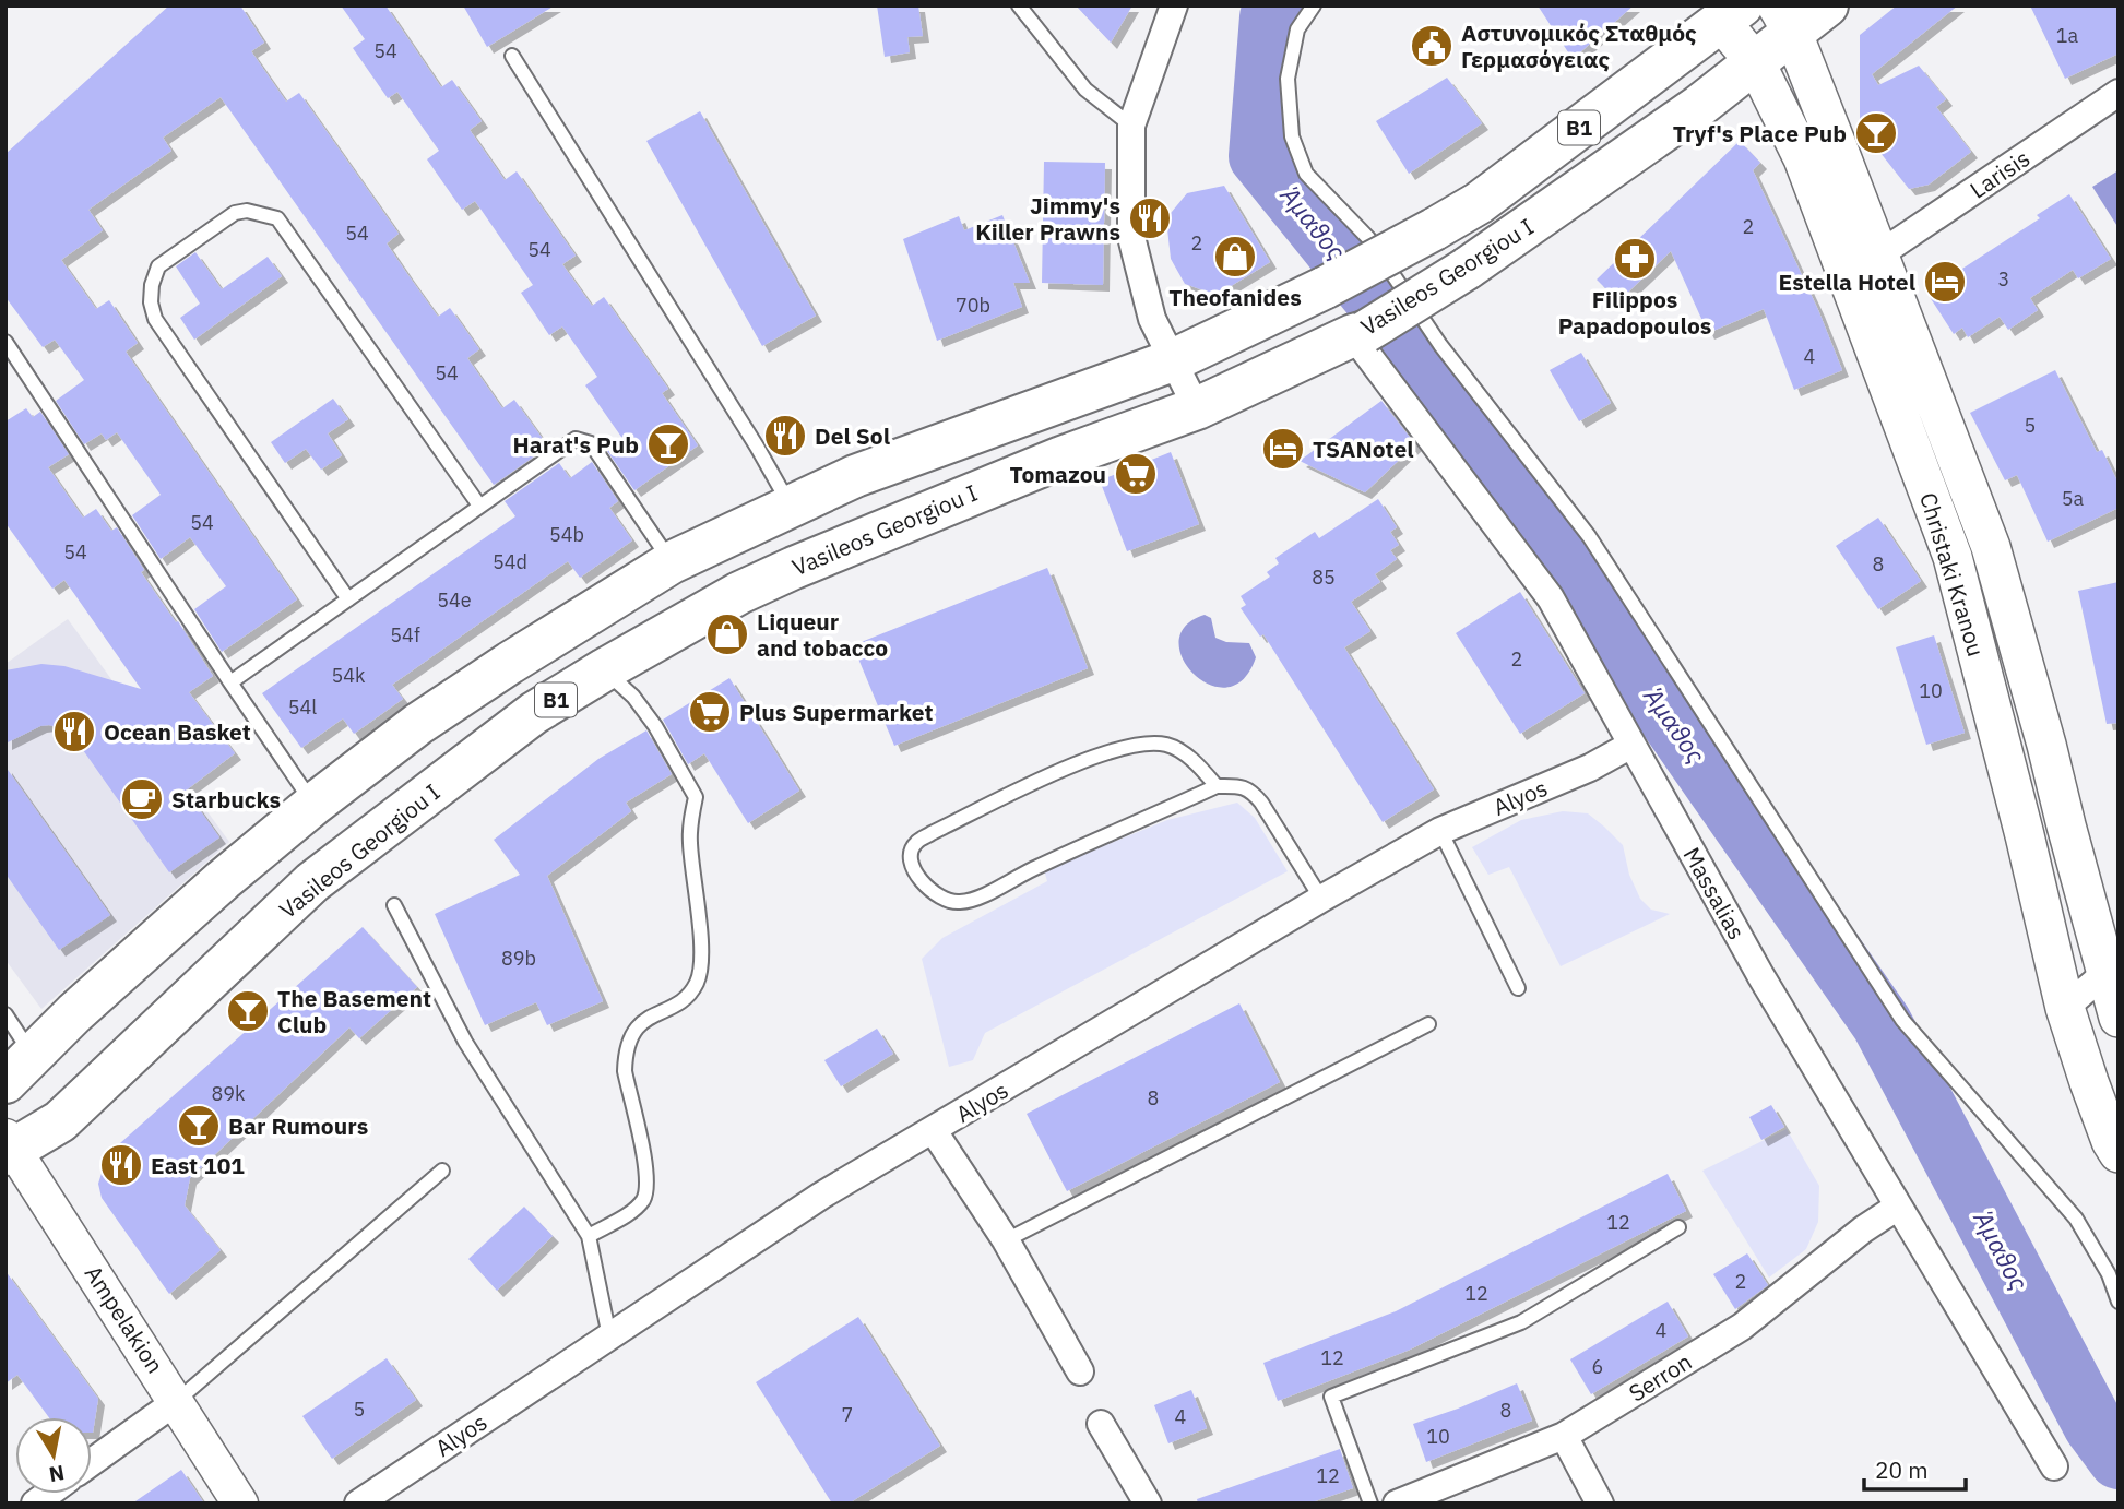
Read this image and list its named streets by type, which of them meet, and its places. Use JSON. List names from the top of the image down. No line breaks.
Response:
{"streets":{"main road":["B1","Vasileos Georgiou I","Christaki Kranou"],"street":["Larisis","Alyos","Massalias","Ampelakion","Serron"]},"crossings":[["Larisis","Christaki Kranou"],["Vasileos Georgiou I","Christaki Kranou"],["Vasileos Georgiou I","Massalias"],["Vasileos Georgiou I","Ampelakion"],["Alyos","Massalias"],["Massalias","Serron"]],"water":["Άμαθος"],"places":{"public building":["Αστυνομικός Σταθμός Γερμασόγειας"],"bar":["Tryf's Place Pub","Harat's Pub","The Basement Club","Bar Rumours"],"restaurant":["Jimmy's Killer Prawns","Del Sol","Ocean Basket","East 101"],"shop":["Theofanides","Liqueur and tobacco"],"pharmacy":["Filippos Papadopoulos"],"hotel":["Estella Hotel","TSANotel"],"supermarket":["Tomazou","Plus Supermarket"],"cafe":["Starbucks"]},"house_numbers":["1a","54","2","54","2","54","3","70b","4","54","5","5a","54","54b","54","54d","8","85","54e","54f","2","54k","10","54l","89b","89k","8","12","2","12","4","12","6","5","8","7","4","10","12"],"scale_bar":"20 m","north":"bottom"}
